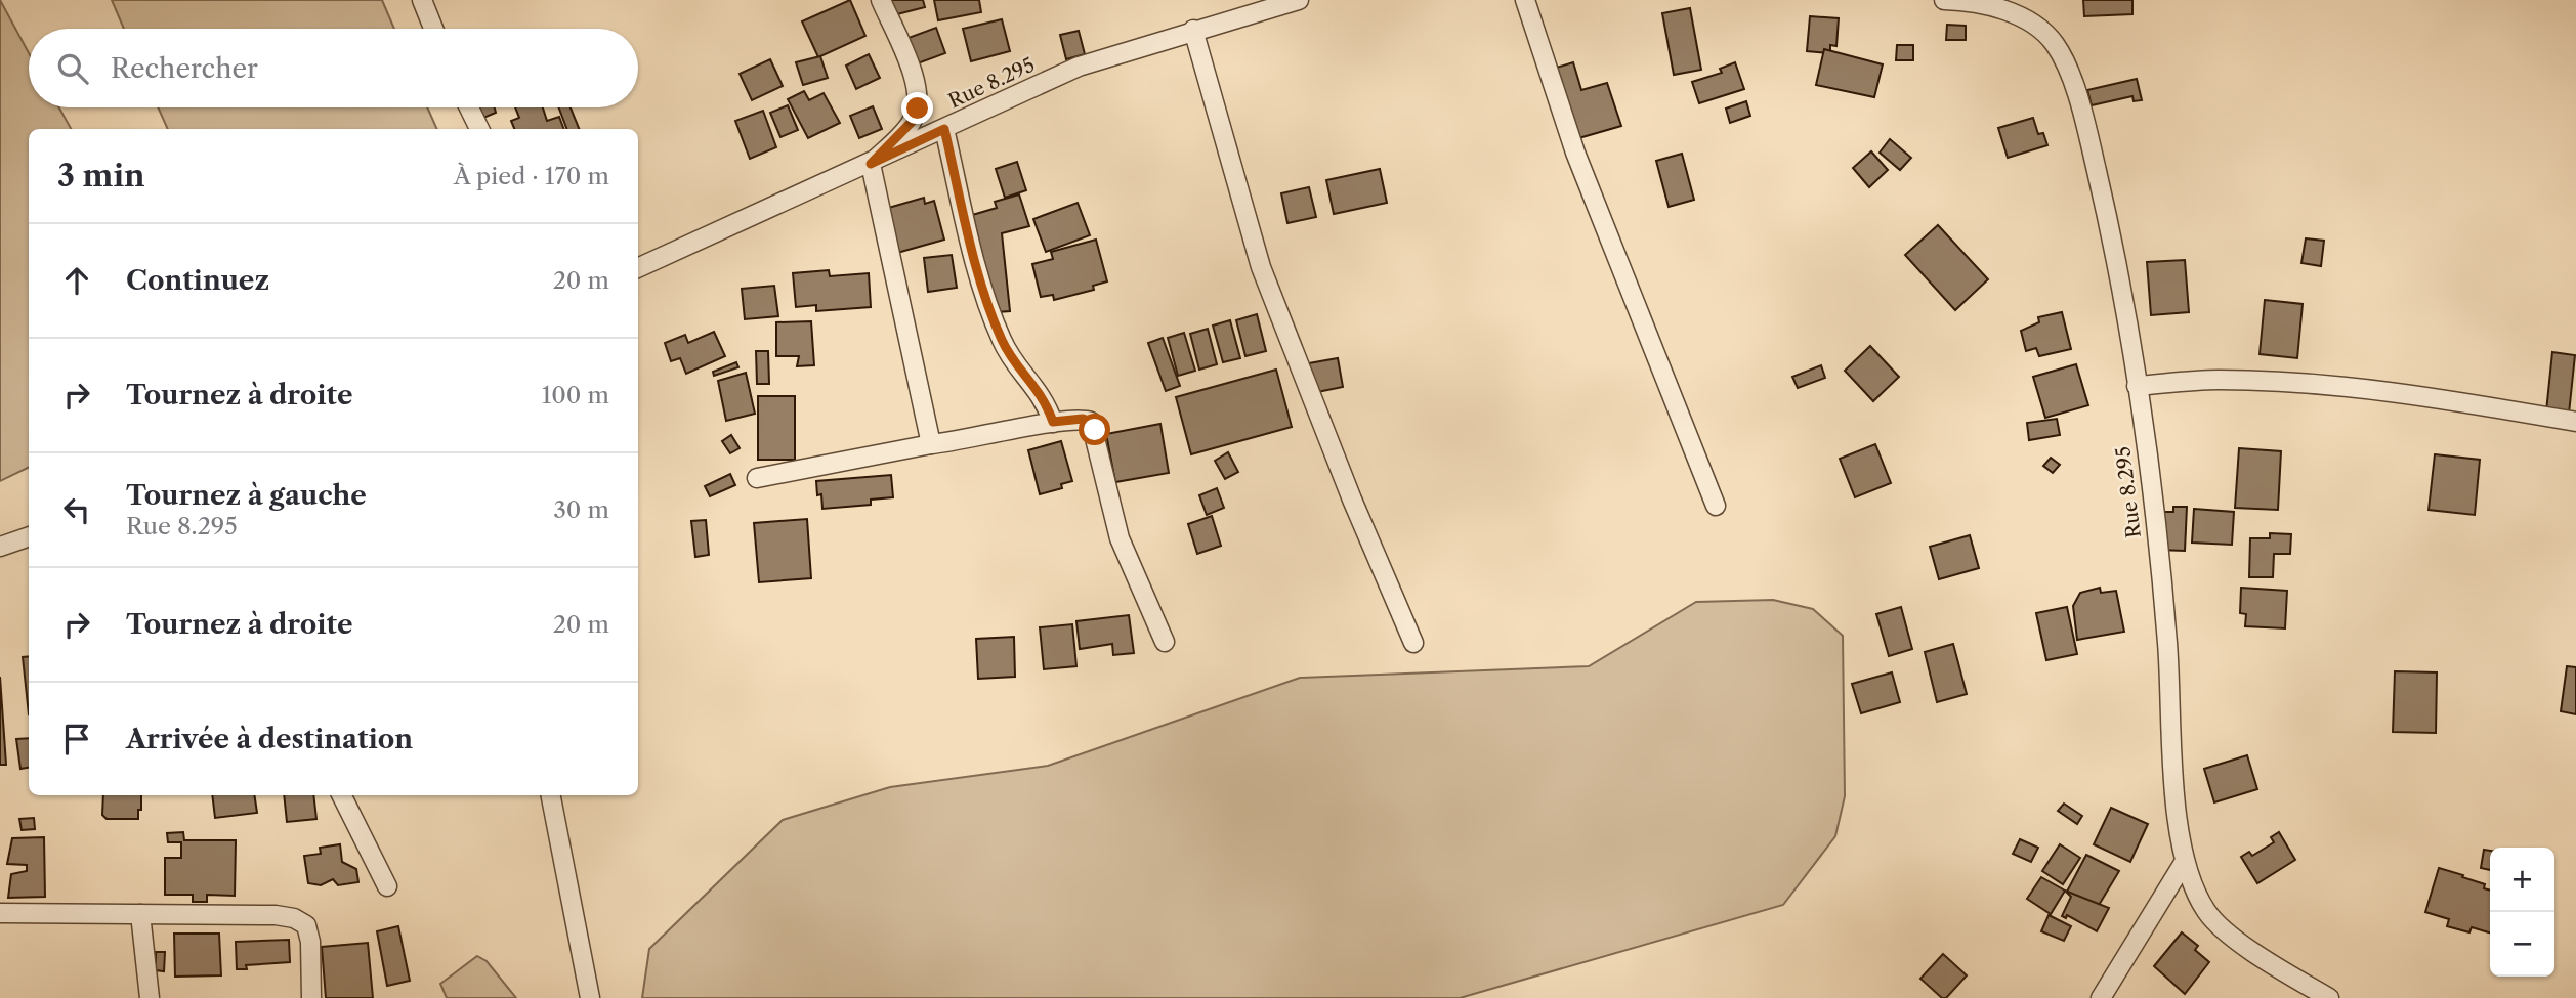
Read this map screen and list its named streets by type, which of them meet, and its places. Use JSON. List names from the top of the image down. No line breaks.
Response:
{"streets":{"street":["Rue 8.295"]},"page":{"search":"Rechercher","heading":["3 min","À pied · 170 m"],"list":[["Continuez","20 m"],["Tournez à droite","100 m"],["Tournez à gauche","Rue 8.295","30 m"],["Tournez à droite","20 m"],"Arrivée à destination"],"map_buttons":["+","−"]}}
